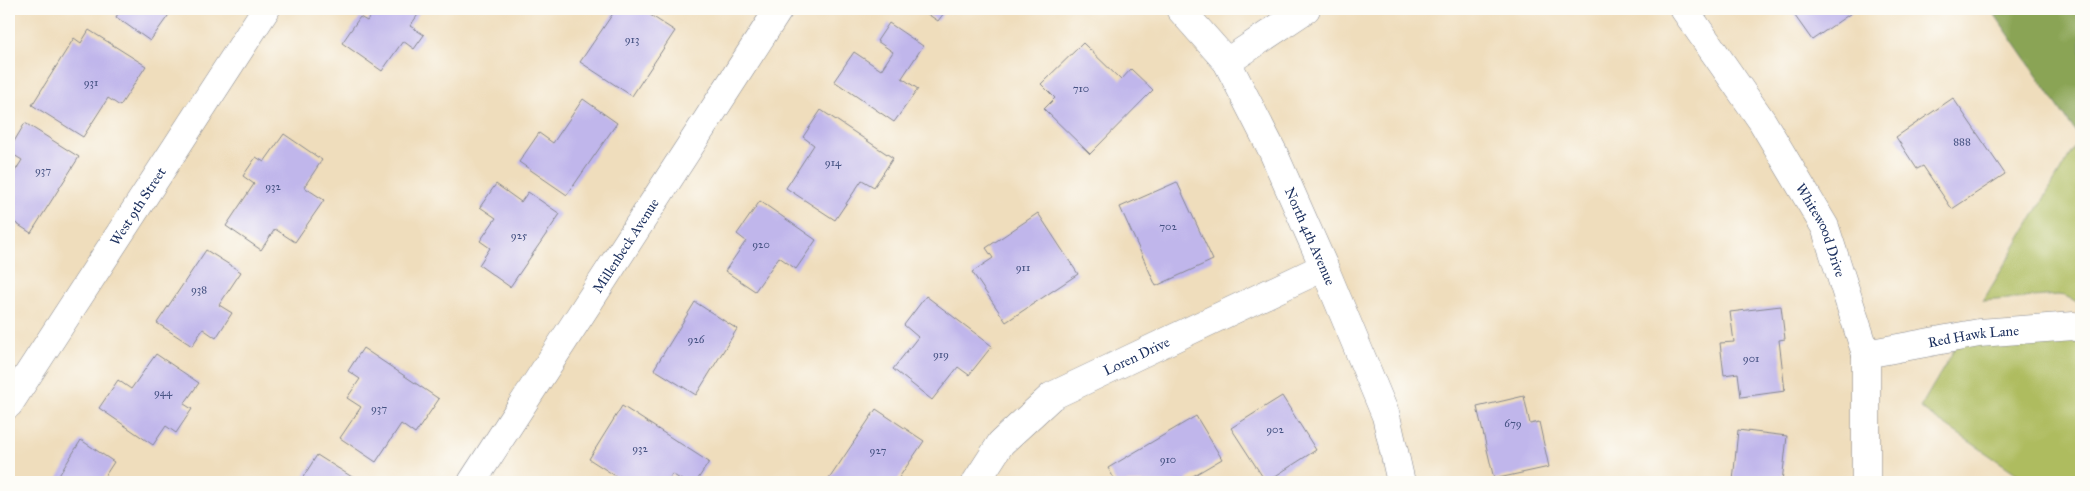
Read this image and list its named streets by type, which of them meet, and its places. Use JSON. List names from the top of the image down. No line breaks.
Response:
{"streets":{"street":["West 9th Street","Whitewood Drive","North 4th Avenue","Millenbeck Avenue","Red Hawk Lane","Loren Drive"]},"crossings":[["Whitewood Drive","Red Hawk Lane"],["North 4th Avenue","Loren Drive"]],"house_numbers":["913","931","710","888","914","937","932","702","925","920","911","938","926","919","901","944","937","679","902","932","927","910"]}
